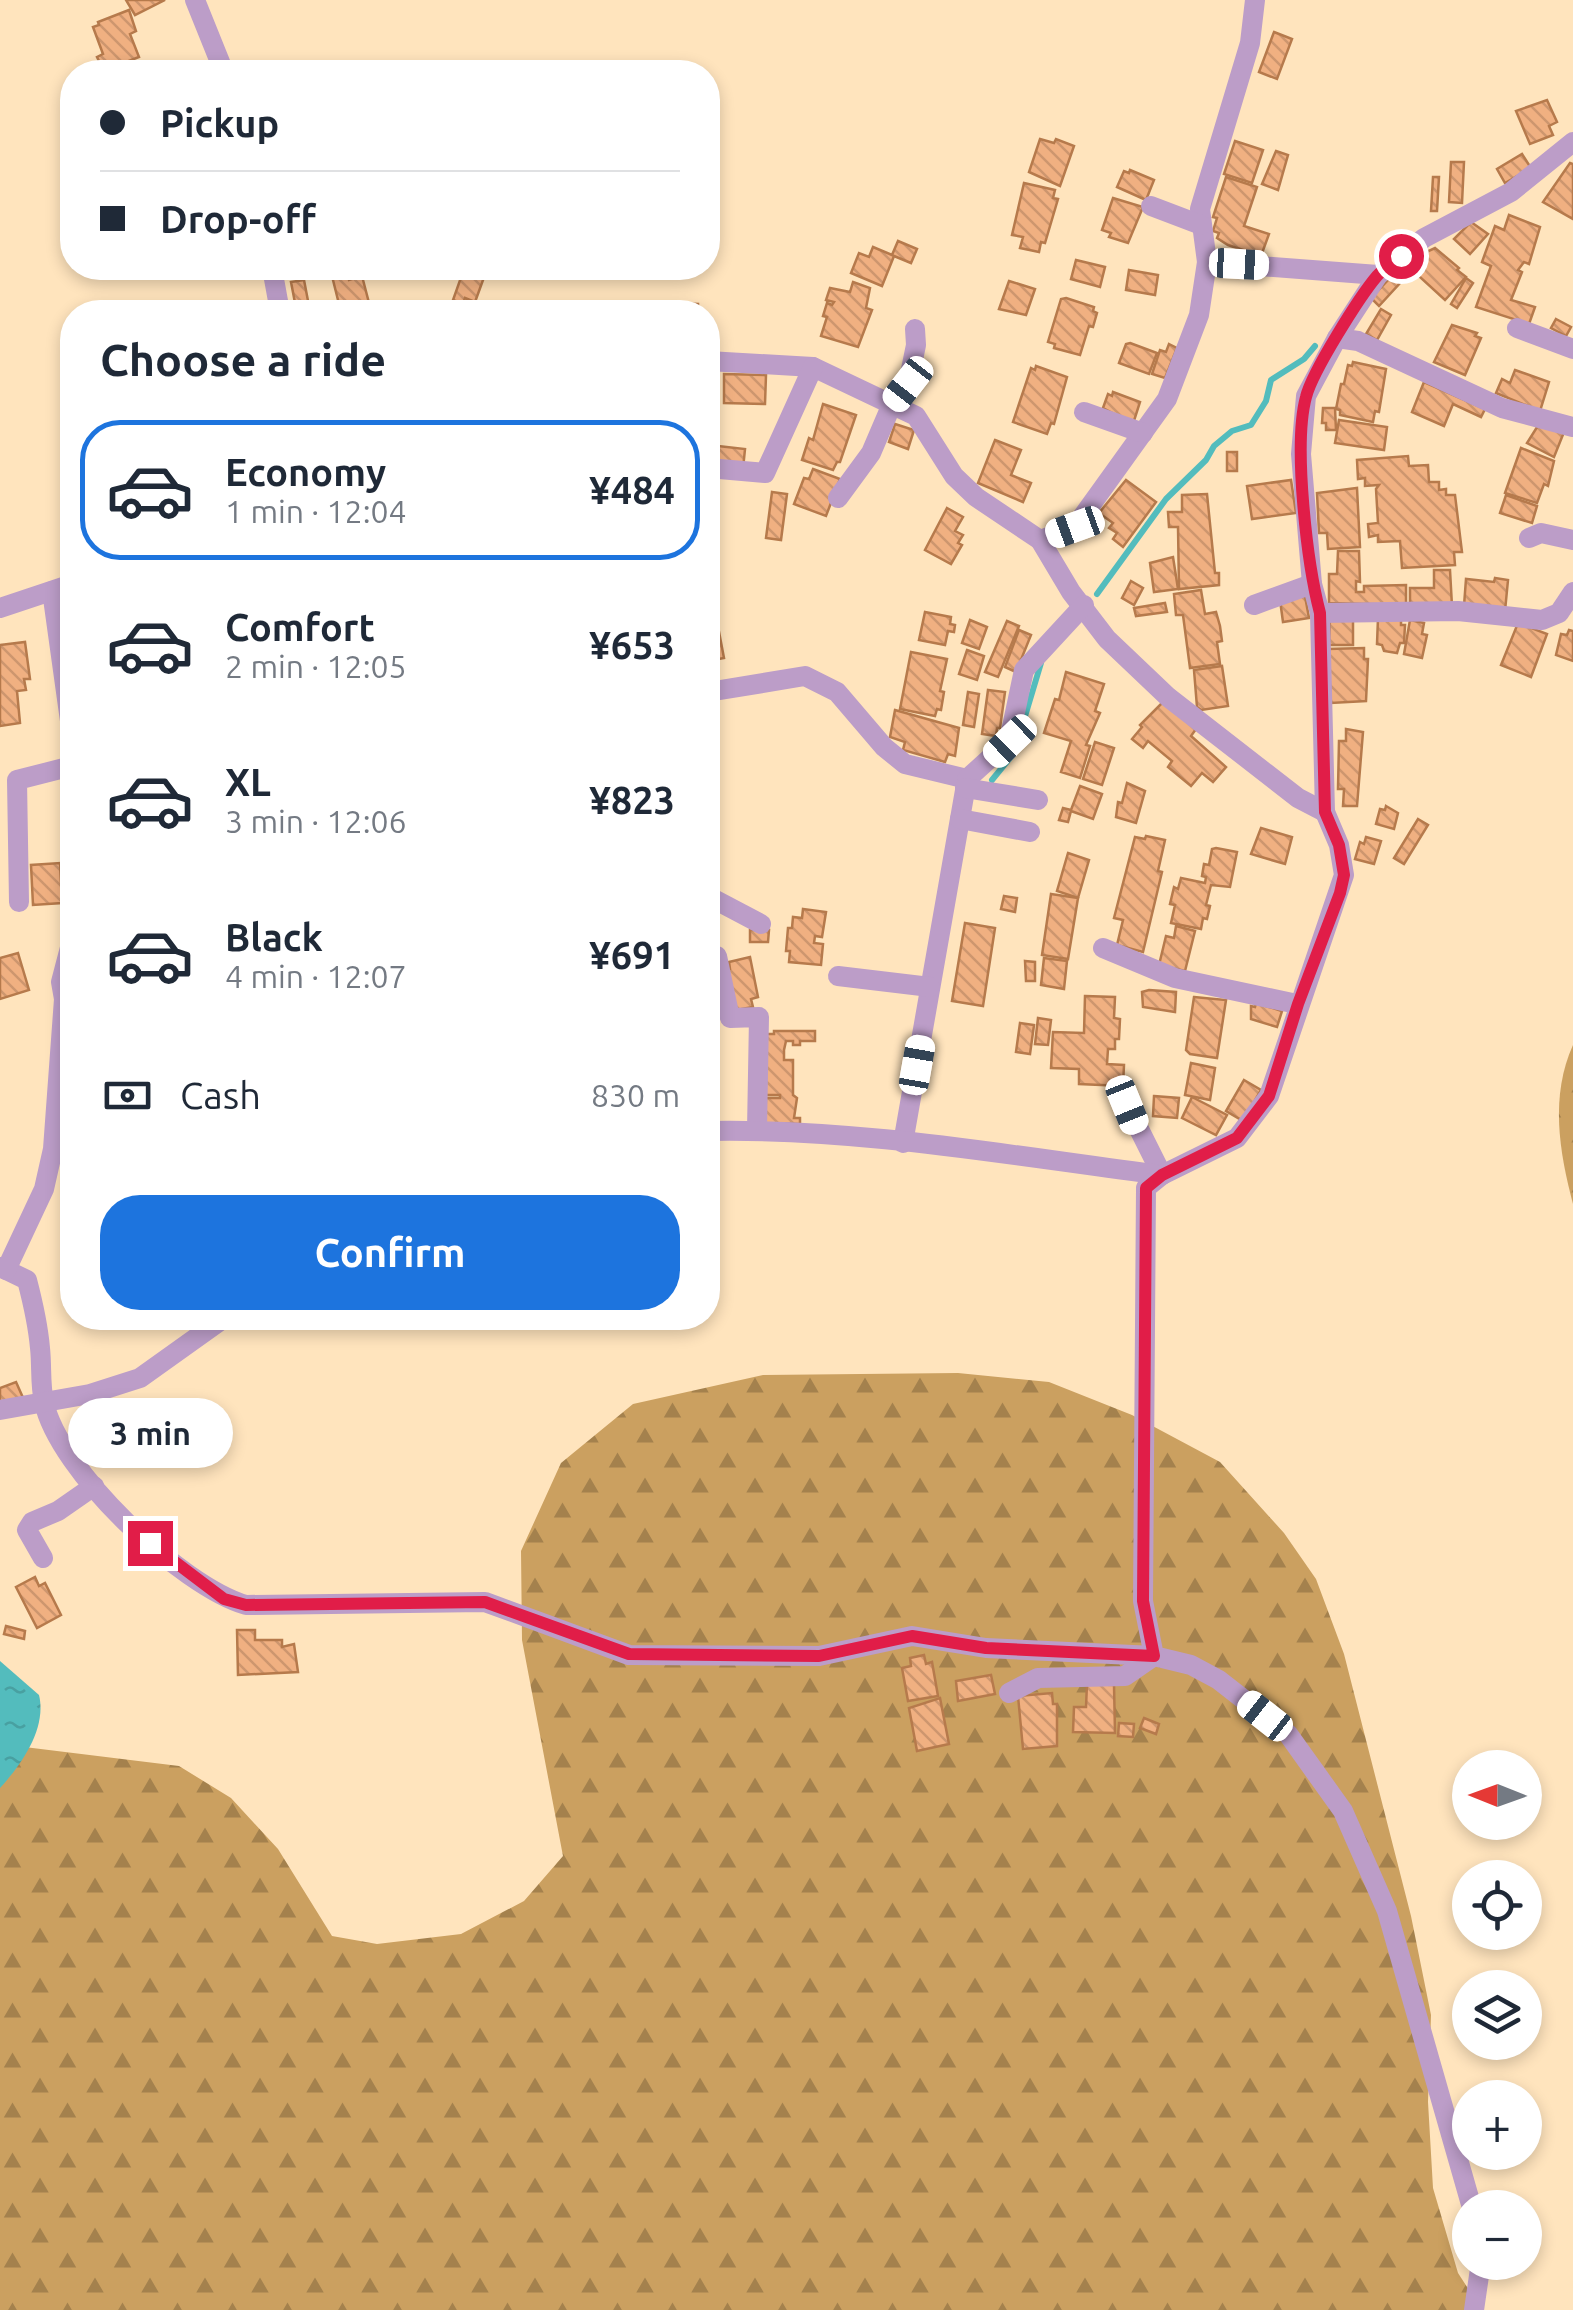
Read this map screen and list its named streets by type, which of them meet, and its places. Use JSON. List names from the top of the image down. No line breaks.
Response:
{"north":"left","page":{"banner":["Pickup","Drop-off"],"heading":"Choose a ride","list":[{"name":"Economy","note":"1 min · 12:04","value":"¥484"},{"name":"Comfort","note":"2 min · 12:05","value":"¥653"},{"name":"XL","note":"3 min · 12:06","value":"¥823"},{"name":"Black","note":"4 min · 12:07","value":"¥691"}],"pay":["Cash","830 m"],"buttons":"Confirm","bubble":"3 min","map_buttons":["+","−"]}}
